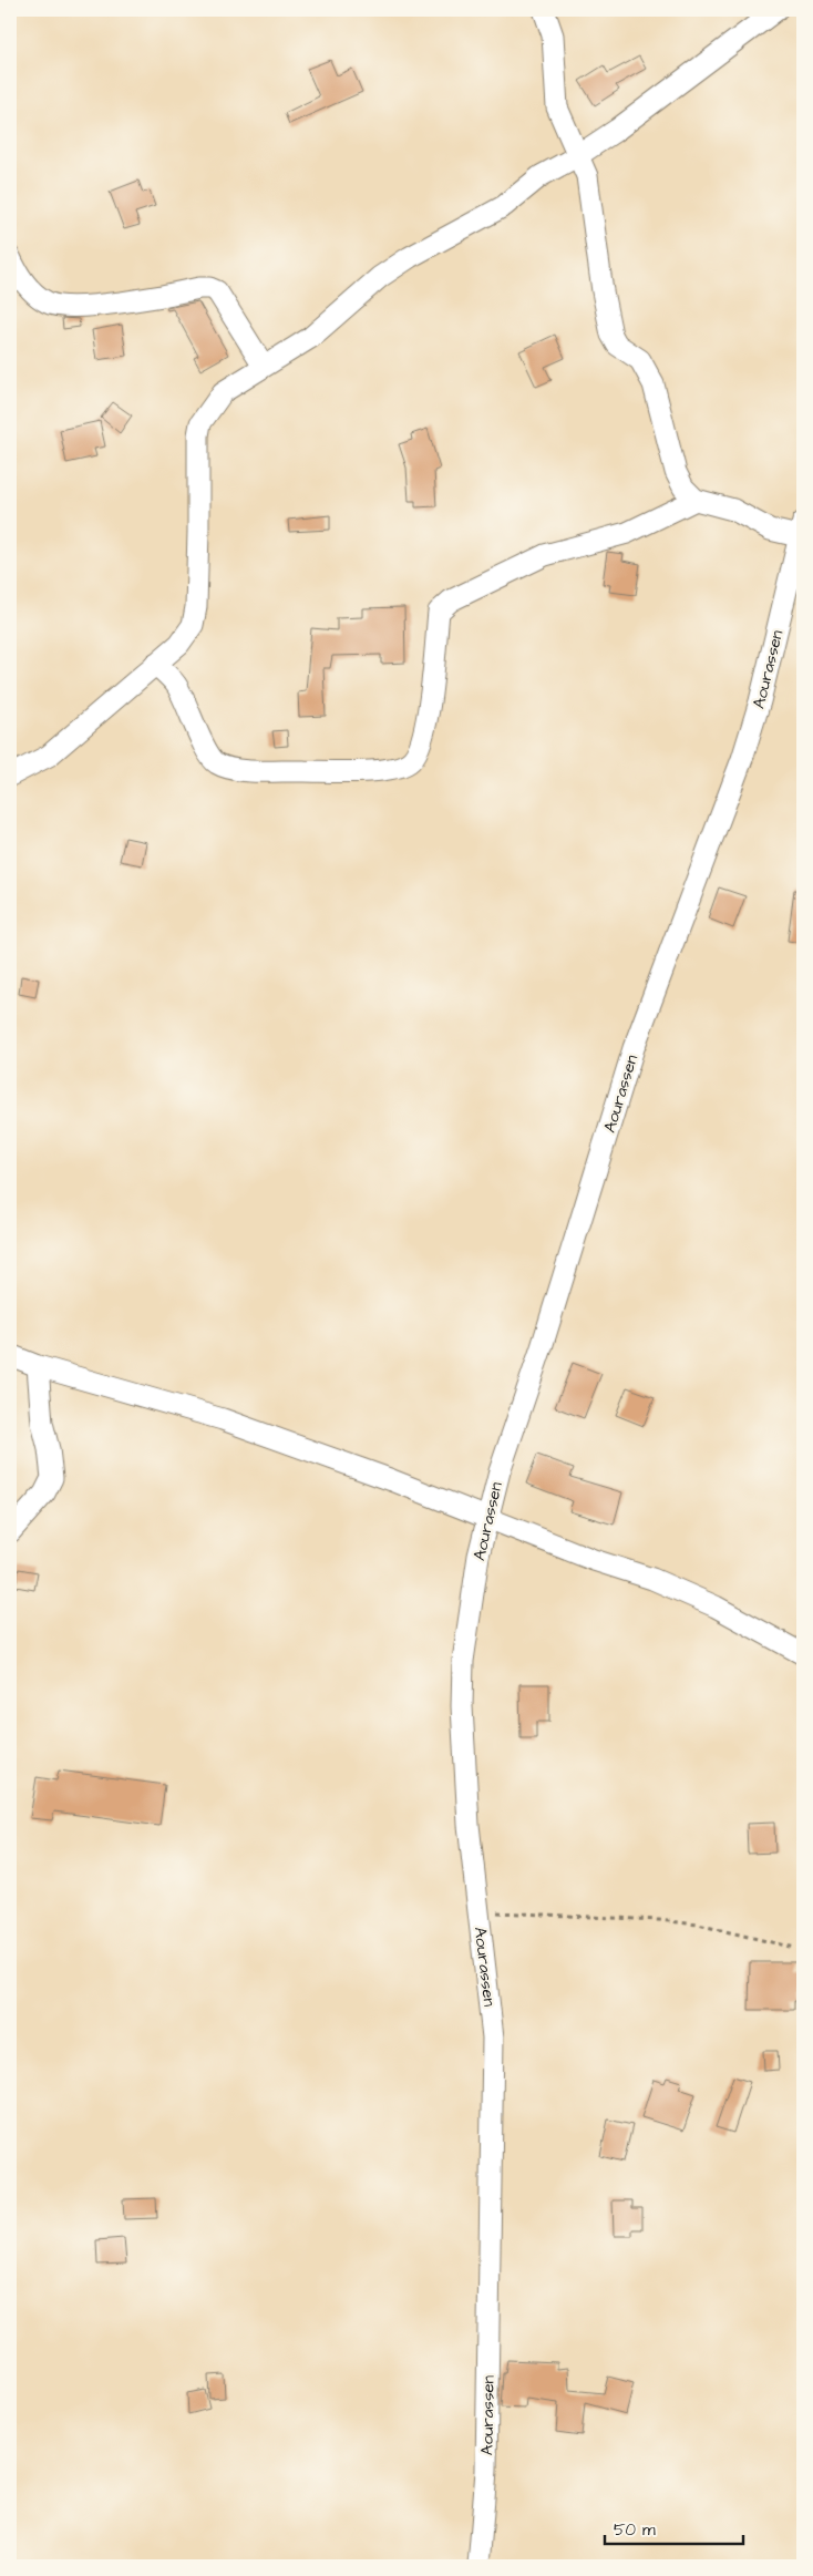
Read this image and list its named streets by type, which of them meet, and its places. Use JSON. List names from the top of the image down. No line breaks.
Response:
{"streets":{"street":["Aourassen"]},"scale_bar":"50 m"}
